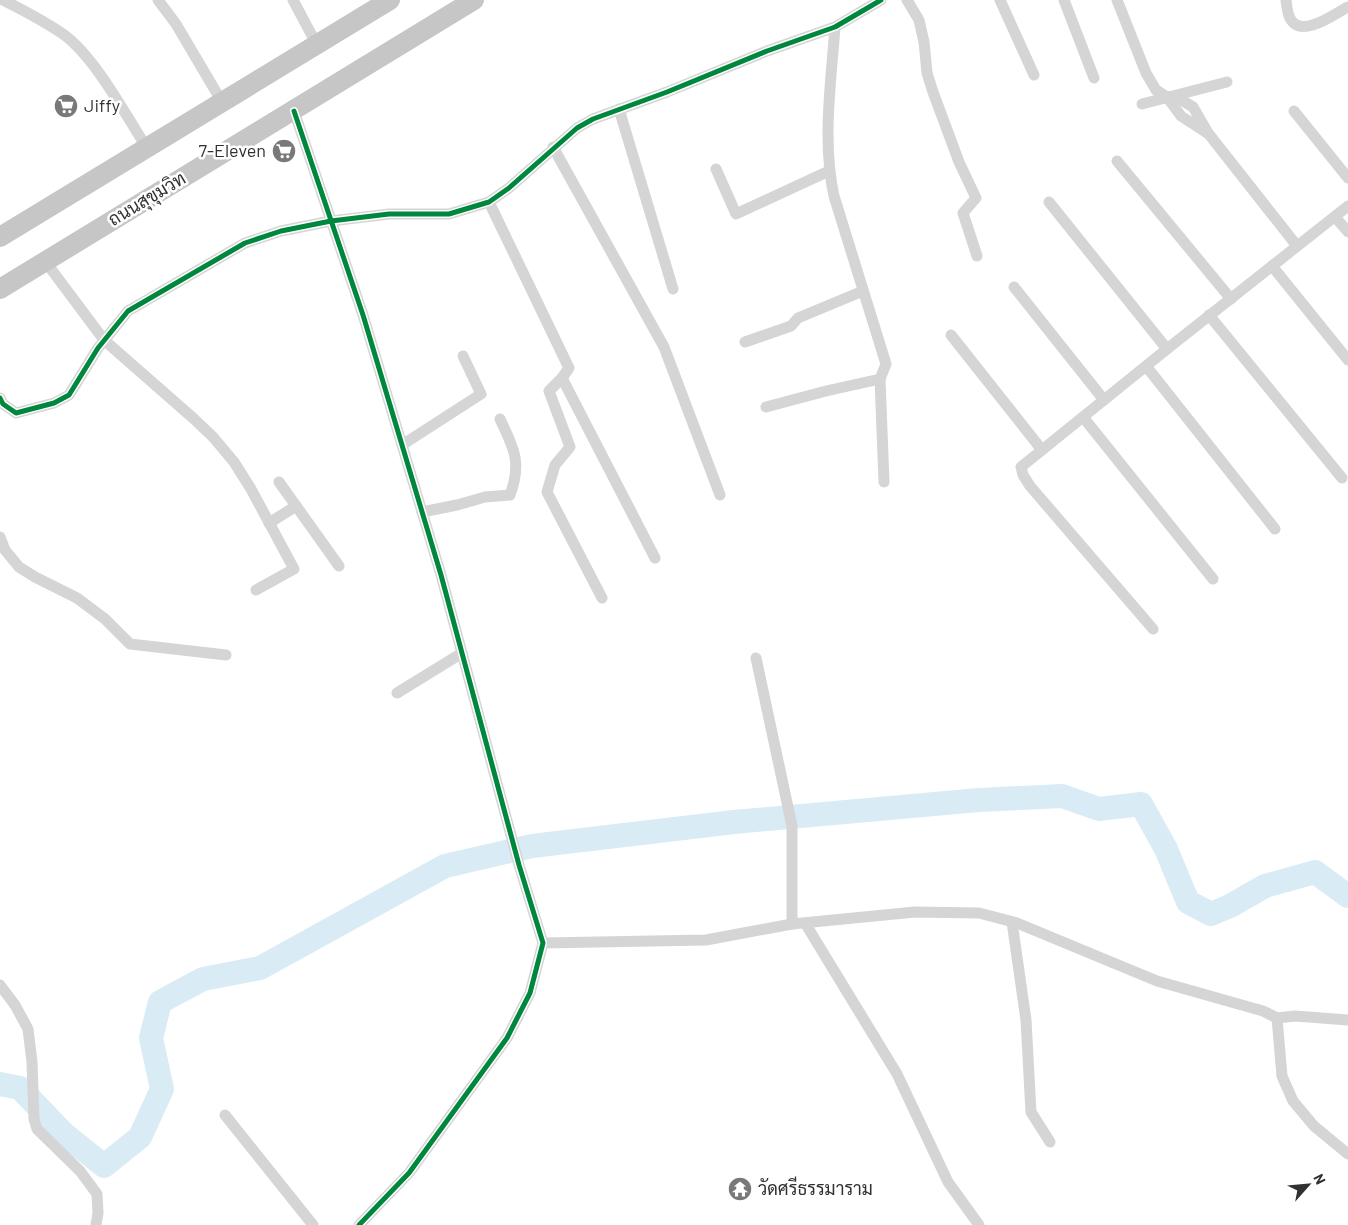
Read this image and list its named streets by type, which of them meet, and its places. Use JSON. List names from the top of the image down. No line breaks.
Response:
{"streets":{"highway":["ถนนสุขุมวิท"]},"places":{"supermarket":["Jiffy","7-Eleven"],"temple":["วัดศรีธรรมาราม"]},"north":"top right"}
